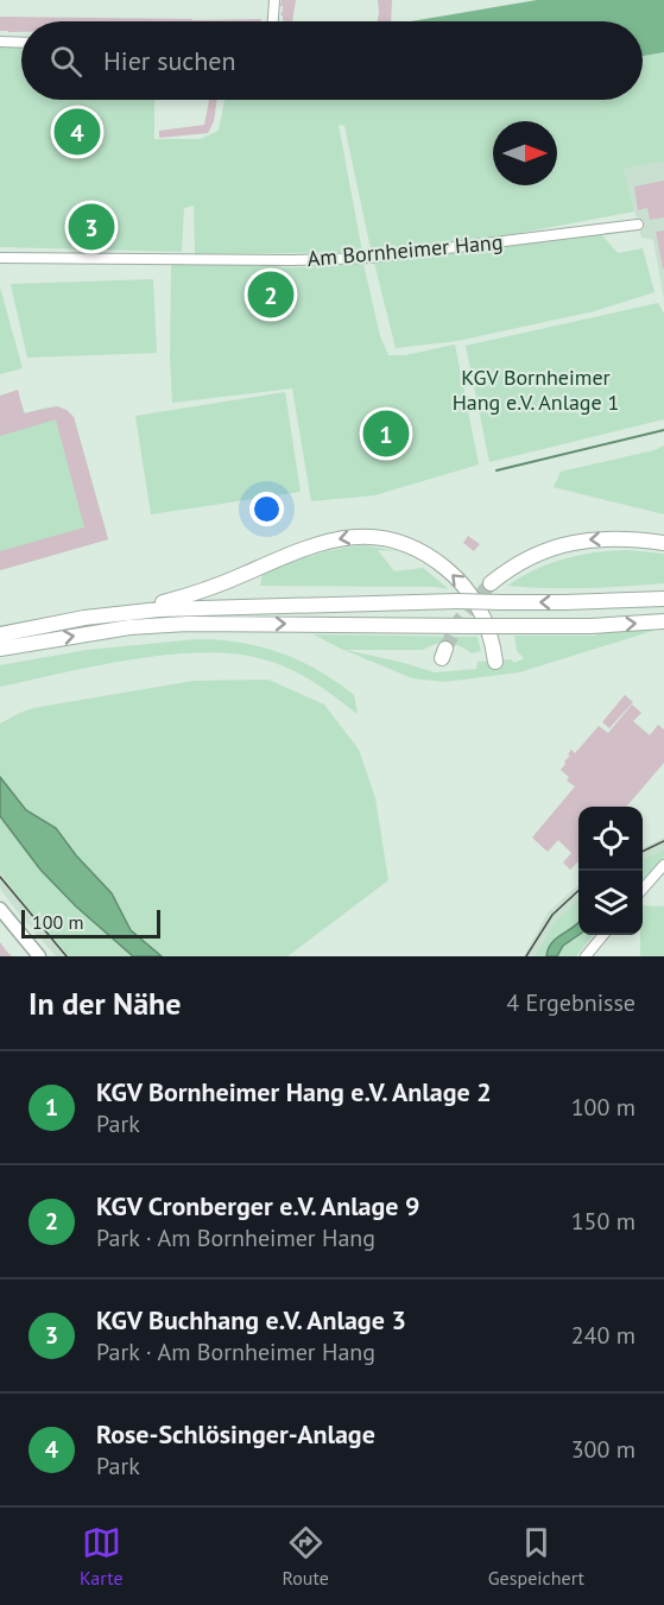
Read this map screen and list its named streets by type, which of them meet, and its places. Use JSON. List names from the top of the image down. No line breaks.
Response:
{"streets":{"street":["Am Bornheimer Hang"]},"parks":["KGV Bornheimer Hang e.V. Anlage 1"],"scale_bar":"100 m","north":"right","page":{"search":"Hier suchen","pins":["4","3","2","1"],"scale":"100 m","heading":["In der Nähe","4 Ergebnisse"],"list":[{"mark":"1","name":"KGV Bornheimer Hang e.V. Anlage 2","note":"Park","value":"100 m"},{"mark":"2","name":"KGV Cronberger e.V. Anlage 9","note":"Park · Am Bornheimer Hang","value":"150 m"},{"mark":"3","name":"KGV Buchhang e.V. Anlage 3","note":"Park · Am Bornheimer Hang","value":"240 m"},{"mark":"4","name":"Rose-Schlösinger-Anlage","note":"Park","value":"300 m"}],"nav":["Karte","Route","Gespeichert"]}}
